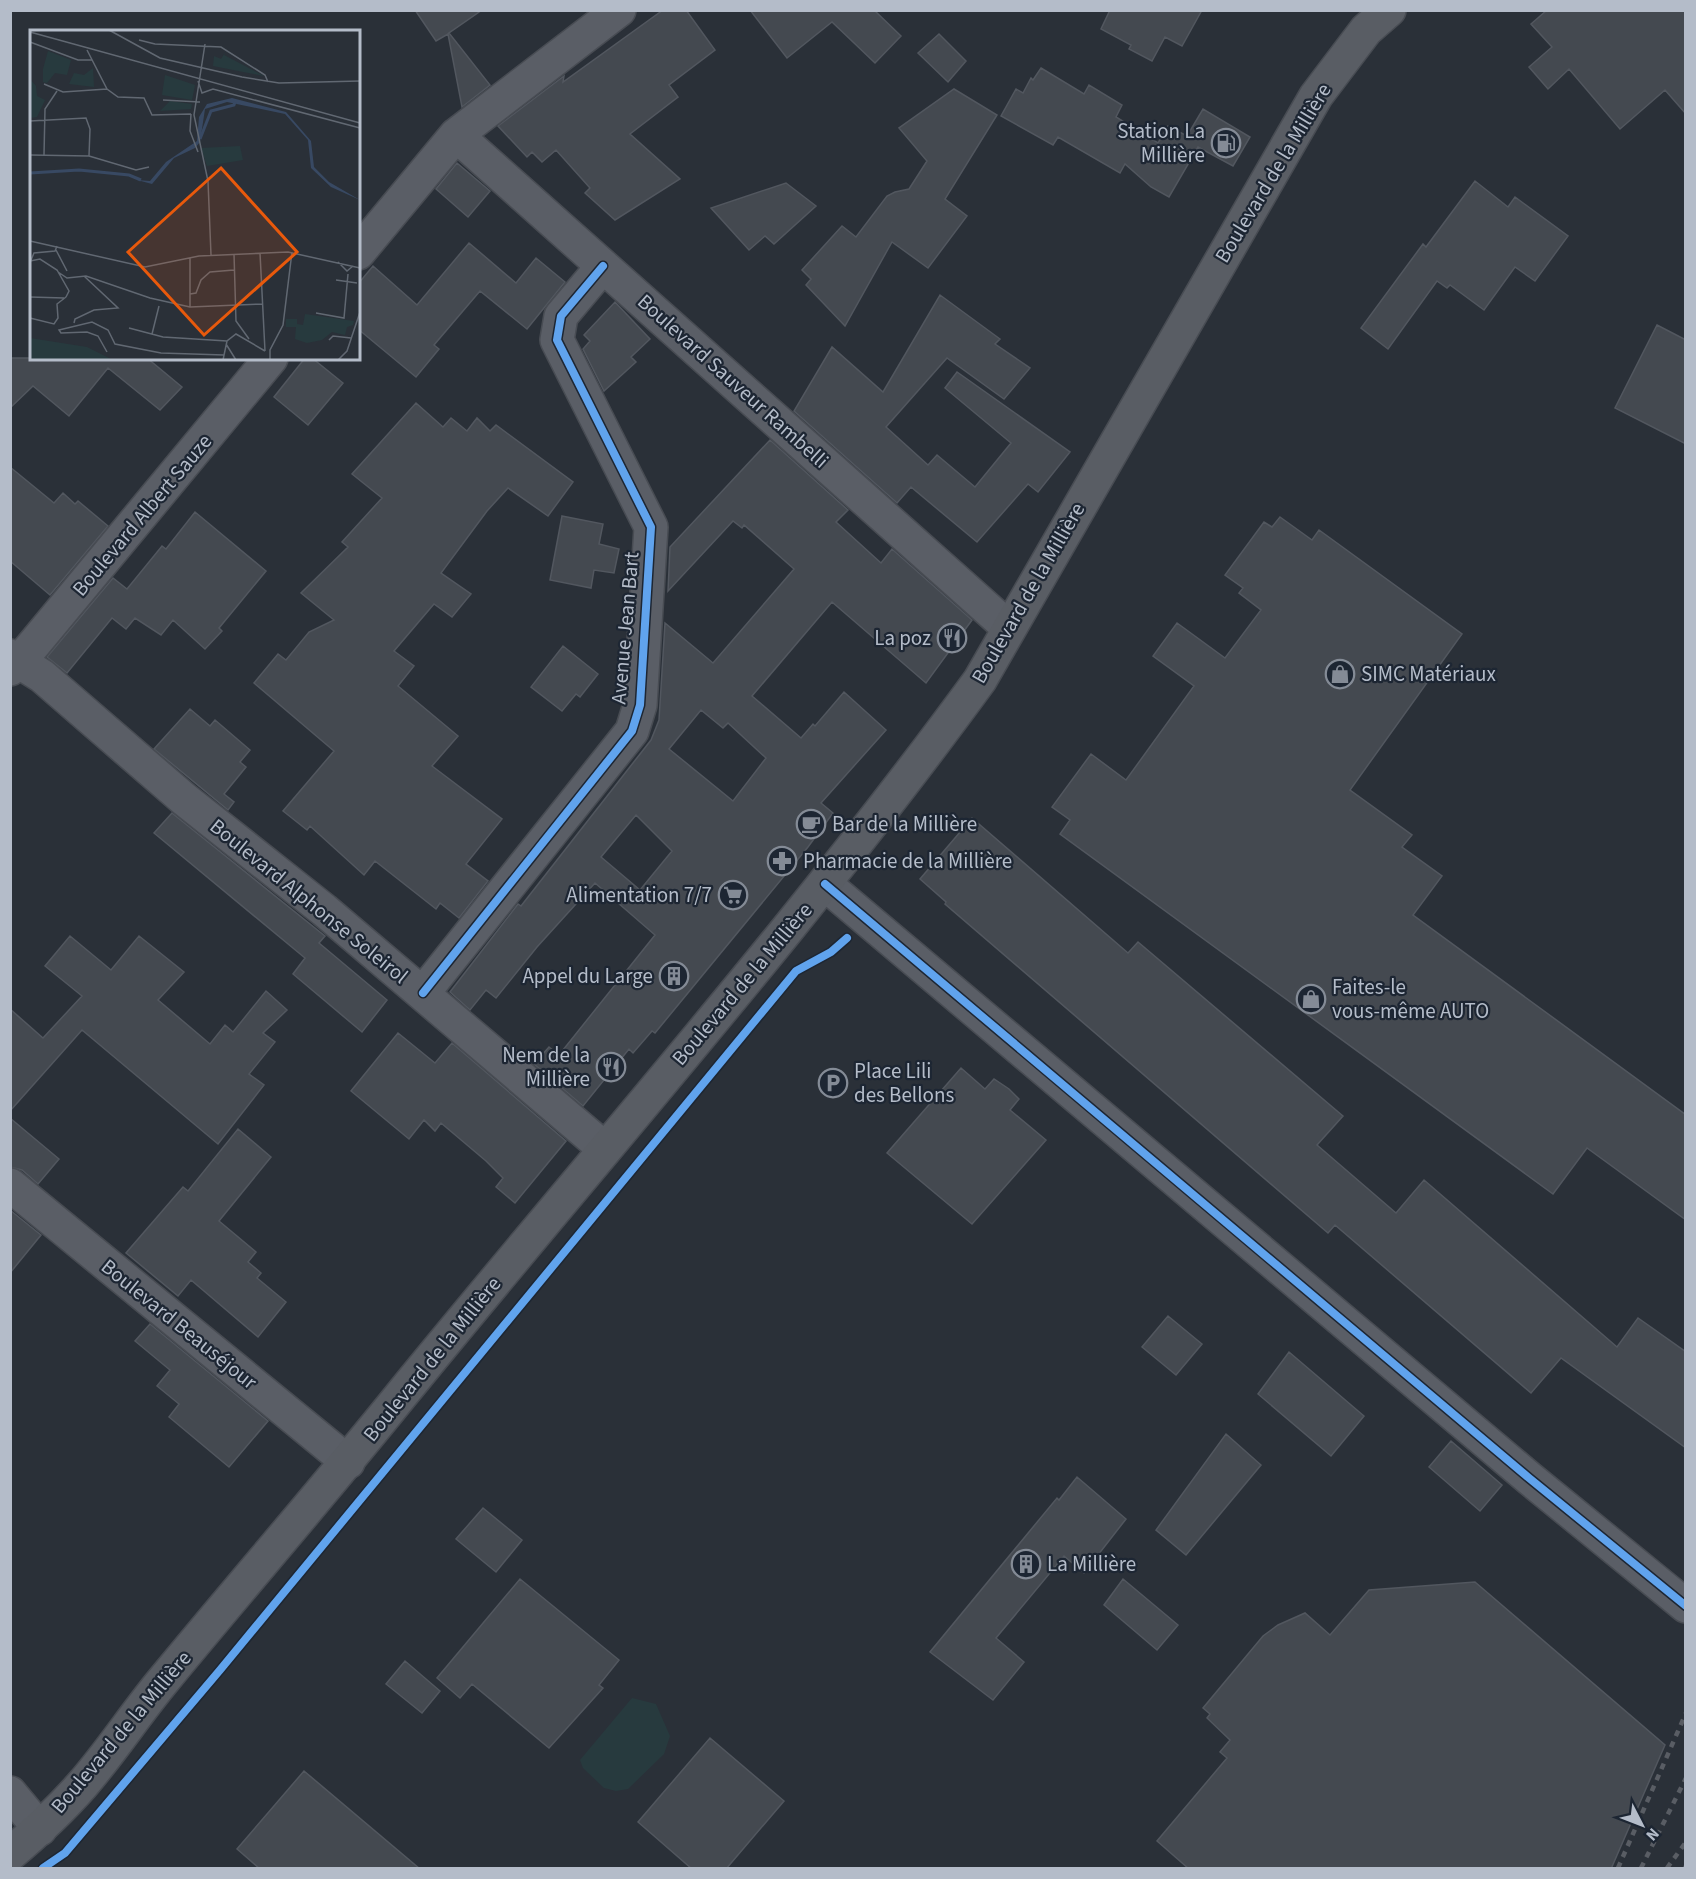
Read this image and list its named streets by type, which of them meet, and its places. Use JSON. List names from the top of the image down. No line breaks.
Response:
{"streets":{"main road":["Boulevard de la Millière"],"street":["Boulevard Sauveur Rambelli","Boulevard Albert Sauze","Avenue Jean Bart","Boulevard Alphonse Soleirol","Boulevard Beauséjour"]},"crossings":[["Boulevard de la Millière","Boulevard Sauveur Rambelli"],["Boulevard de la Millière","Boulevard Alphonse Soleirol"],["Boulevard de la Millière","Boulevard Beauséjour"],["Boulevard Sauveur Rambelli","Avenue Jean Bart"],["Boulevard Albert Sauze","Boulevard Alphonse Soleirol"],["Avenue Jean Bart","Boulevard Alphonse Soleirol"]],"places":{"fuel station":["Station La Millière"],"restaurant":["La poz","Nem de la Millière"],"shop":["SIMC Matériaux","Faites-le vous-même AUTO"],"cafe":["Bar de la Millière"],"pharmacy":["Pharmacie de la Millière"],"supermarket":["Alimentation 7/7"],"building":["Appel du Large","La Millière"],"parking":["Place Lili des Bellons"]},"north":"bottom right"}
